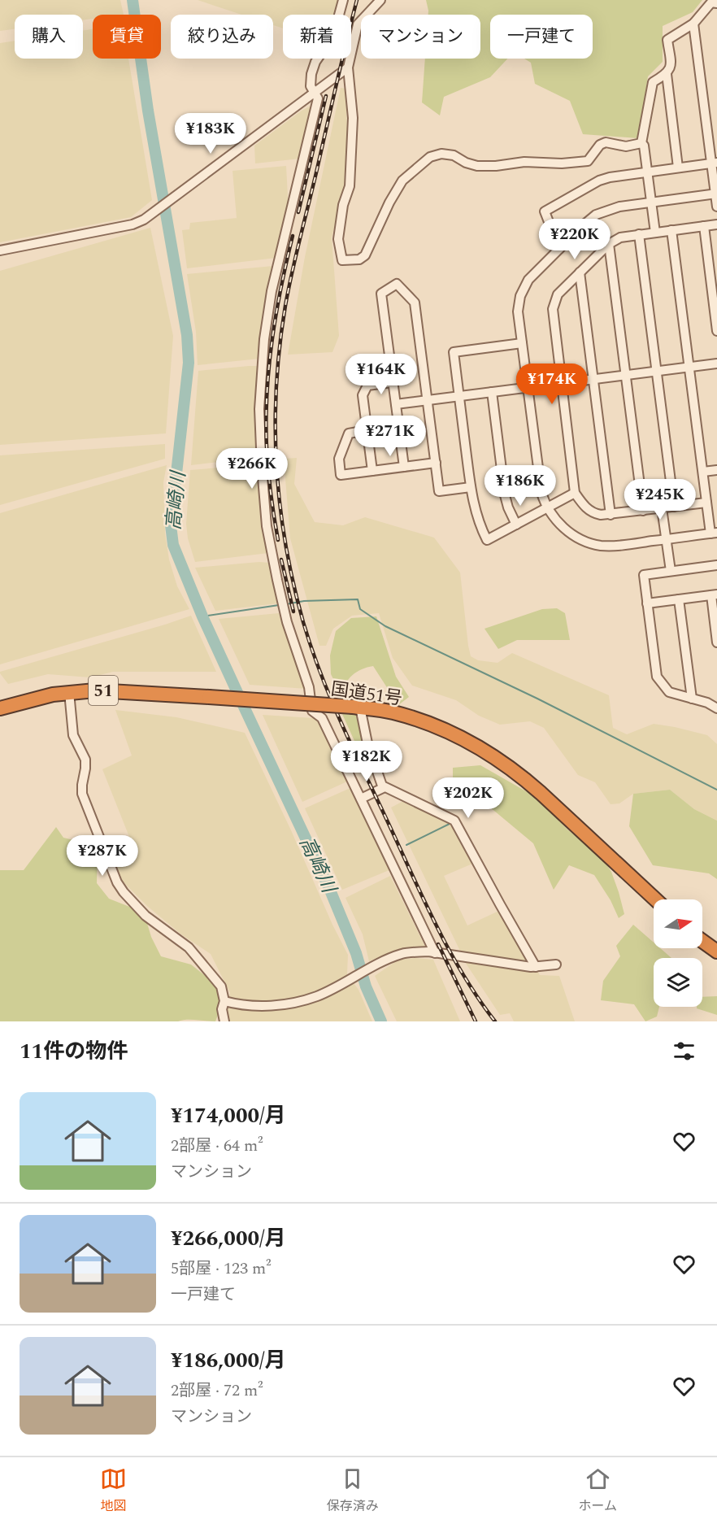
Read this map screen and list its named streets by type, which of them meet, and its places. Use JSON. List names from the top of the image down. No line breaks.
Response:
{"streets":{"highway":["51","国道51号"]},"water":["高崎川"],"north":"right","page":{"chip":["購入","賃貸","絞り込み","新着","マンション","一戸建て"],"price":["¥183K","¥220K","¥164K","¥174K","¥271K","¥266K","¥186K","¥245K","¥182K","¥202K","¥287K"],"heading":"11件の物件","list":[{"name":"¥174,000/月","note":"2部屋 · 64 m² · マンション"},{"name":"¥266,000/月","note":"5部屋 · 123 m² · 一戸建て"},{"name":"¥186,000/月","note":"2部屋 · 72 m² · マンション"}],"tabs":["地図","保存済み","ホーム"]}}
